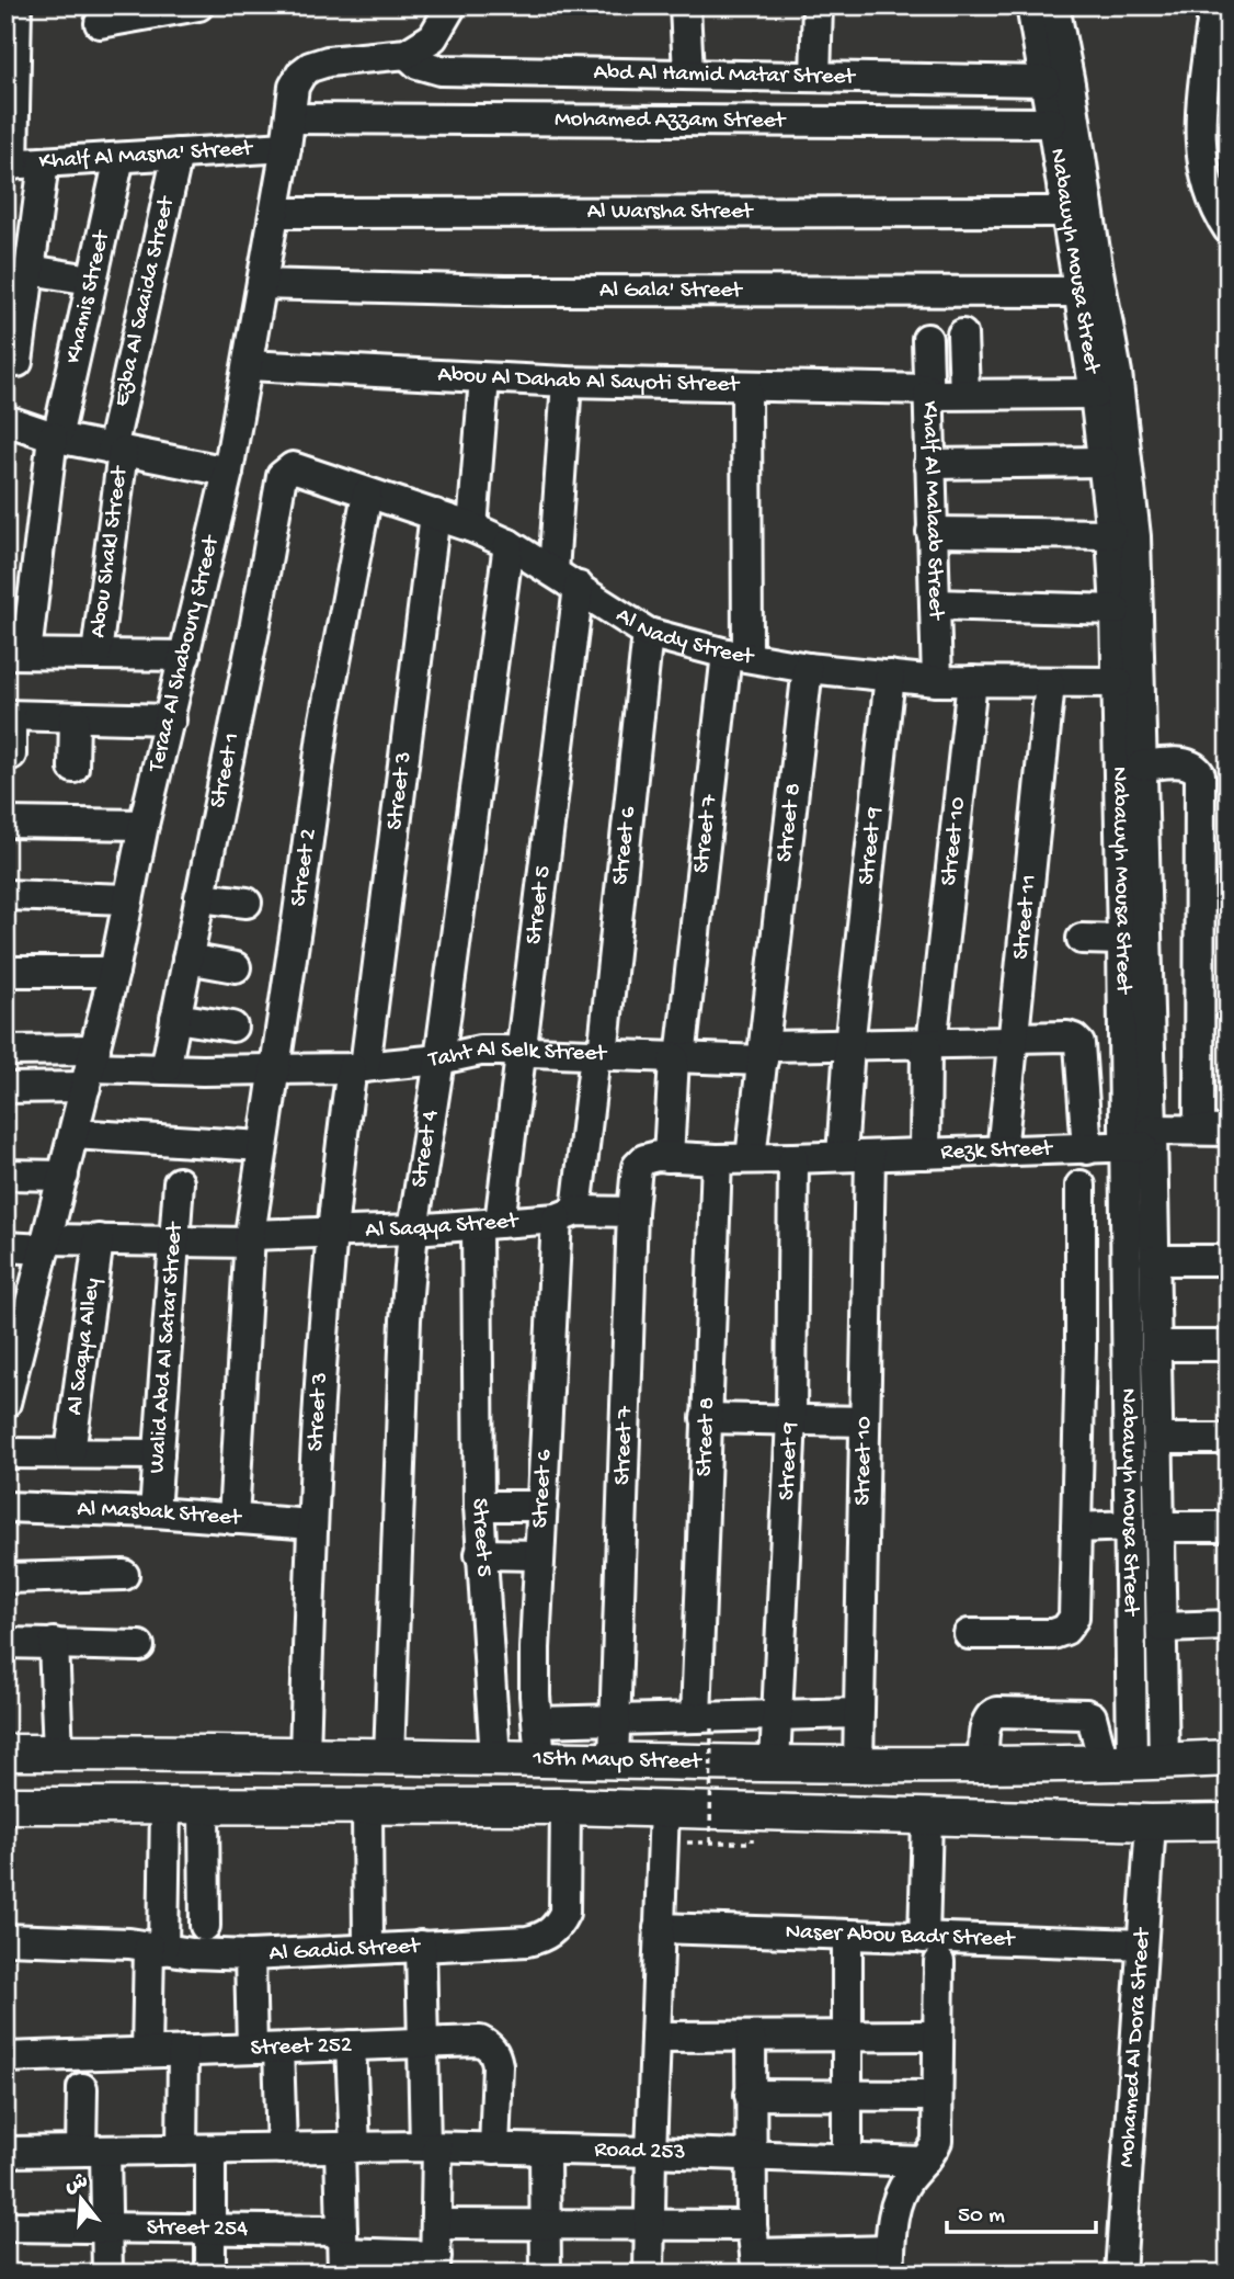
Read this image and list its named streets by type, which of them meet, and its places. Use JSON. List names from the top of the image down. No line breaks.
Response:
{"streets":{"main road":["15th Mayo Street"],"street":["Abd Al Hamid Matar Street","Mohamed Azzam Street","Khalf Al Masna' Street","Al Warsha Street","Nabawyh Mousa Street","Al Gala' Street","Khamis Street","Ezba Al Saaida Street","Abou Al Dahab Al Sayoti Street","Khalf Al Malaab Street","Abou Shakl Street","Al Nady Street","Teraa Al Shaboury Street","Street 1","Street 3","Street 8","Street 7","Street 10","Street 6","Street 9","Street 2","Street 5","Street 11","Taht Al Selk Street","Street 4","Rezk Street","Al Saqya Street","Al Saqya Alley","Walid Abd Al Satar Street","Al Masbak Street","Naser Abou Badr Street","Al Gadid Street","Street 252","Mohamed Al Dora Street","Road 253","Street 254"]},"crossings":[["Abd Al Hamid Matar Street","Nabawyh Mousa Street"],["Abd Al Hamid Matar Street","Teraa Al Shaboury Street"],["Mohamed Azzam Street","Nabawyh Mousa Street"],["Mohamed Azzam Street","Teraa Al Shaboury Street"],["Khalf Al Masna' Street","Khamis Street"],["Khalf Al Masna' Street","Ezba Al Saaida Street"],["Khalf Al Masna' Street","Teraa Al Shaboury Street"],["Al Warsha Street","Nabawyh Mousa Street"],["Al Warsha Street","Teraa Al Shaboury Street"],["Nabawyh Mousa Street","Al Gala' Street"],["Nabawyh Mousa Street","Abou Al Dahab Al Sayoti Street"],["Nabawyh Mousa Street","Al Nady Street"],["Nabawyh Mousa Street","Rezk Street"],["Nabawyh Mousa Street","15th Mayo Street"],["Al Gala' Street","Teraa Al Shaboury Street"],["Ezba Al Saaida Street","Abou Shakl Street"],["Abou Al Dahab Al Sayoti Street","Khalf Al Malaab Street"],["Abou Al Dahab Al Sayoti Street","Teraa Al Shaboury Street"],["Abou Al Dahab Al Sayoti Street","Street 7"],["Khalf Al Malaab Street","Al Nady Street"],["Al Nady Street","Street 1"],["Al Nady Street","Street 3"],["Al Nady Street","Street 8"],["Al Nady Street","Street 7"],["Al Nady Street","Street 10"],["Al Nady Street","Street 6"],["Al Nady Street","Street 9"],["Al Nady Street","Street 2"],["Al Nady Street","Street 5"],["Al Nady Street","Street 11"],["Al Nady Street","Street 4"],["Teraa Al Shaboury Street","Taht Al Selk Street"],["Teraa Al Shaboury Street","Al Saqya Street"],["Street 1","Taht Al Selk Street"],["Street 3","Taht Al Selk Street"],["Street 3","Al Saqya Street"],["Street 3","Al Masbak Street"],["Street 3","15th Mayo Street"],["Street 8","Taht Al Selk Street"],["Street 8","Rezk Street"],["Street 7","Taht Al Selk Street"],["Street 7","Rezk Street"],["Street 7","Al Saqya Street"],["Street 7","15th Mayo Street"],["Street 10","Street 9"],["Street 10","Taht Al Selk Street"],["Street 10","Rezk Street"],["Street 10","15th Mayo Street"],["Street 6","Taht Al Selk Street"],["Street 6","Al Saqya Street"],["Street 6","15th Mayo Street"],["Street 9","Taht Al Selk Street"],["Street 9","Rezk Street"],["Street 9","15th Mayo Street"],["Street 2","Taht Al Selk Street"],["Street 2","Al Saqya Street"],["Street 2","Al Masbak Street"],["Street 5","Taht Al Selk Street"],["Street 5","Al Saqya Street"],["Street 5","15th Mayo Street"],["Street 11","Taht Al Selk Street"],["Street 11","Rezk Street"],["Taht Al Selk Street","Street 4"],["Taht Al Selk Street","Rezk Street"],["Street 4","Al Saqya Street"],["Street 4","15th Mayo Street"],["Al Saqya Street","Al Saqya Alley"],["Al Saqya Street","Walid Abd Al Satar Street"],["Walid Abd Al Satar Street","Al Masbak Street"],["15th Mayo Street","Naser Abou Badr Street"],["15th Mayo Street","Al Gadid Street"],["15th Mayo Street","Mohamed Al Dora Street"],["15th Mayo Street","Road 253"],["Naser Abou Badr Street","Mohamed Al Dora Street"],["Street 252","Road 253"]],"scale_bar":"50 m","north":"top"}
